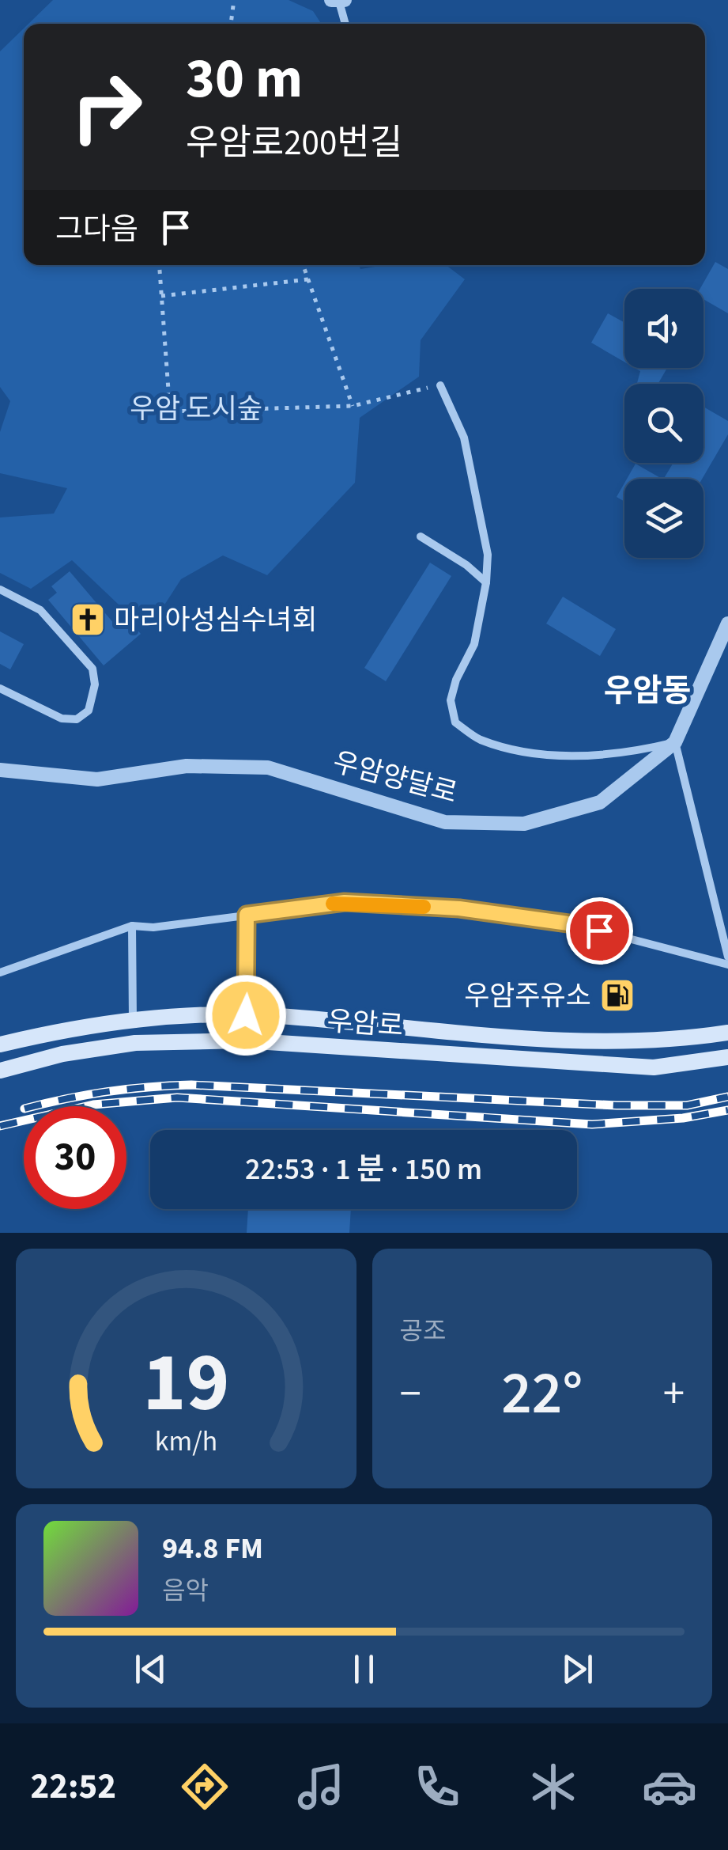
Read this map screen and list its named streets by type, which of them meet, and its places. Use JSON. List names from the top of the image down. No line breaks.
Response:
{"streets":{"main road":["우암로"],"street":["우암양달로"]},"districts":["우암동"],"parks":["우암 도시숲"],"places":{"church":["마리아성심수녀회"],"fuel station":["우암주유소"]},"page":{"turn":["30 m","우암로200번길"],"then":"그다음","limit":"30","trip":"22:53 · 1 분 · 150 m","tile":"공조","heat":["−","22°","+"],"song":["94.8 FM","음악"],"tabs":"22:52","gauge":["19","km/h"]}}
